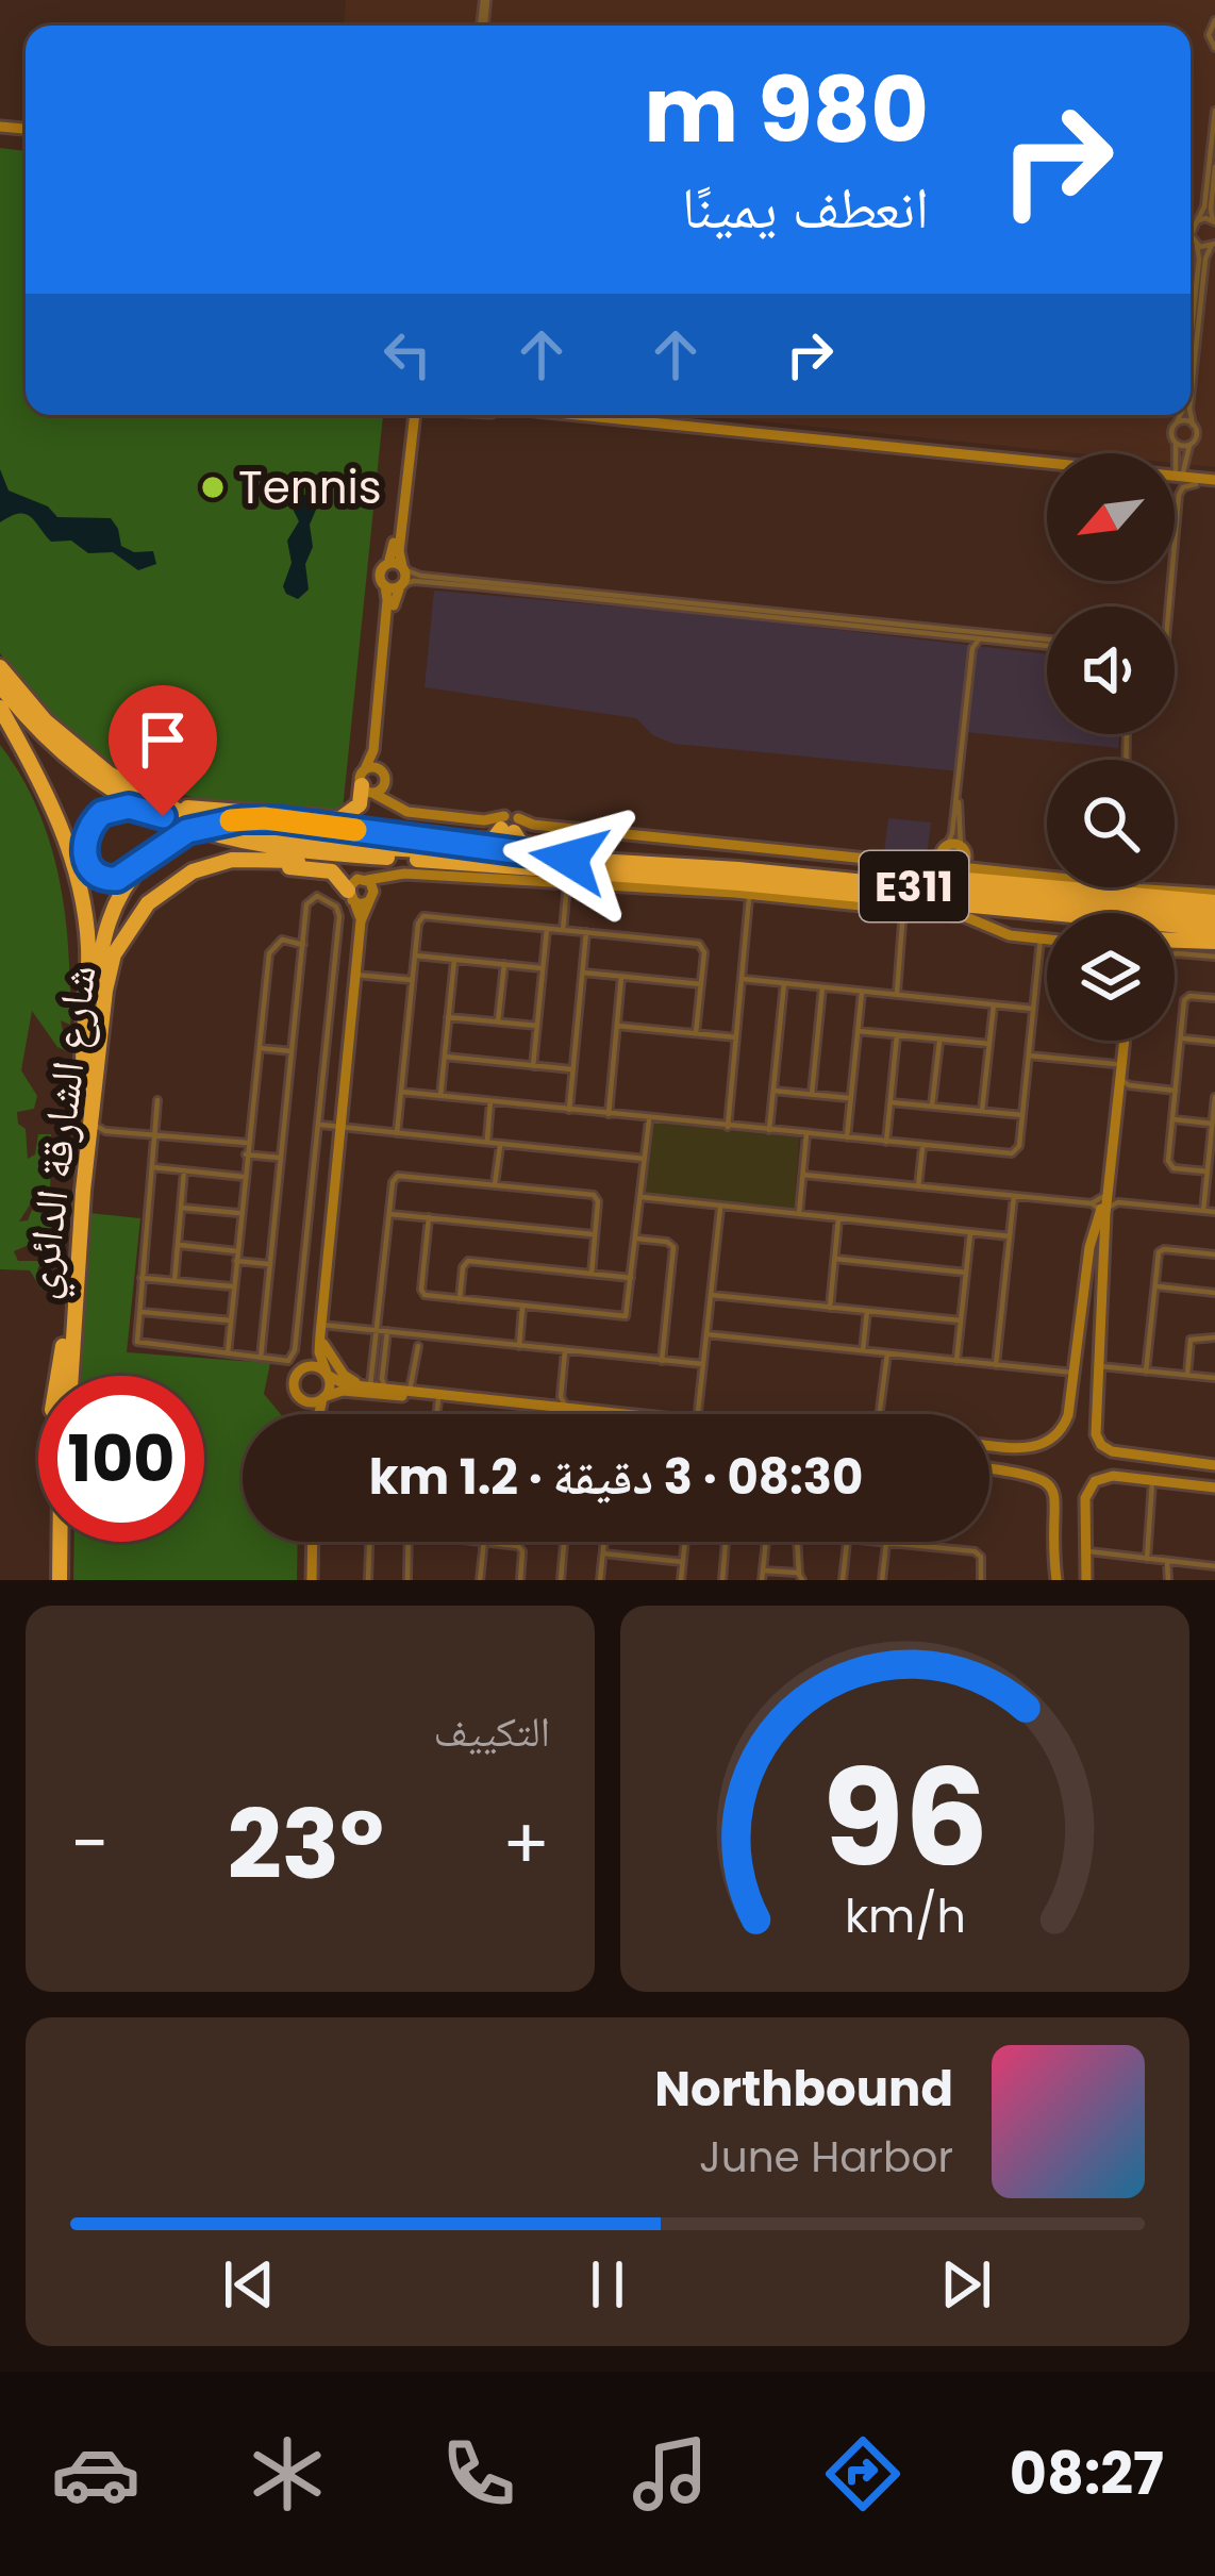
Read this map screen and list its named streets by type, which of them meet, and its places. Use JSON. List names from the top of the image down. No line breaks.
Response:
{"streets":{"highway":["E311","شارع الشارقة الدائري"]},"places":["Tennis"],"north":"bottom left","page":{"turn":["980 m","انعطف يمينًا"],"limit":"100","trip":"08:30 · 3 دقيقة · 1.2 km","tile":"التكييف","heat":["−","23°","+"],"song":["Northbound","June Harbor"],"tabs":"08:27","gauge":["96","km/h"]}}
